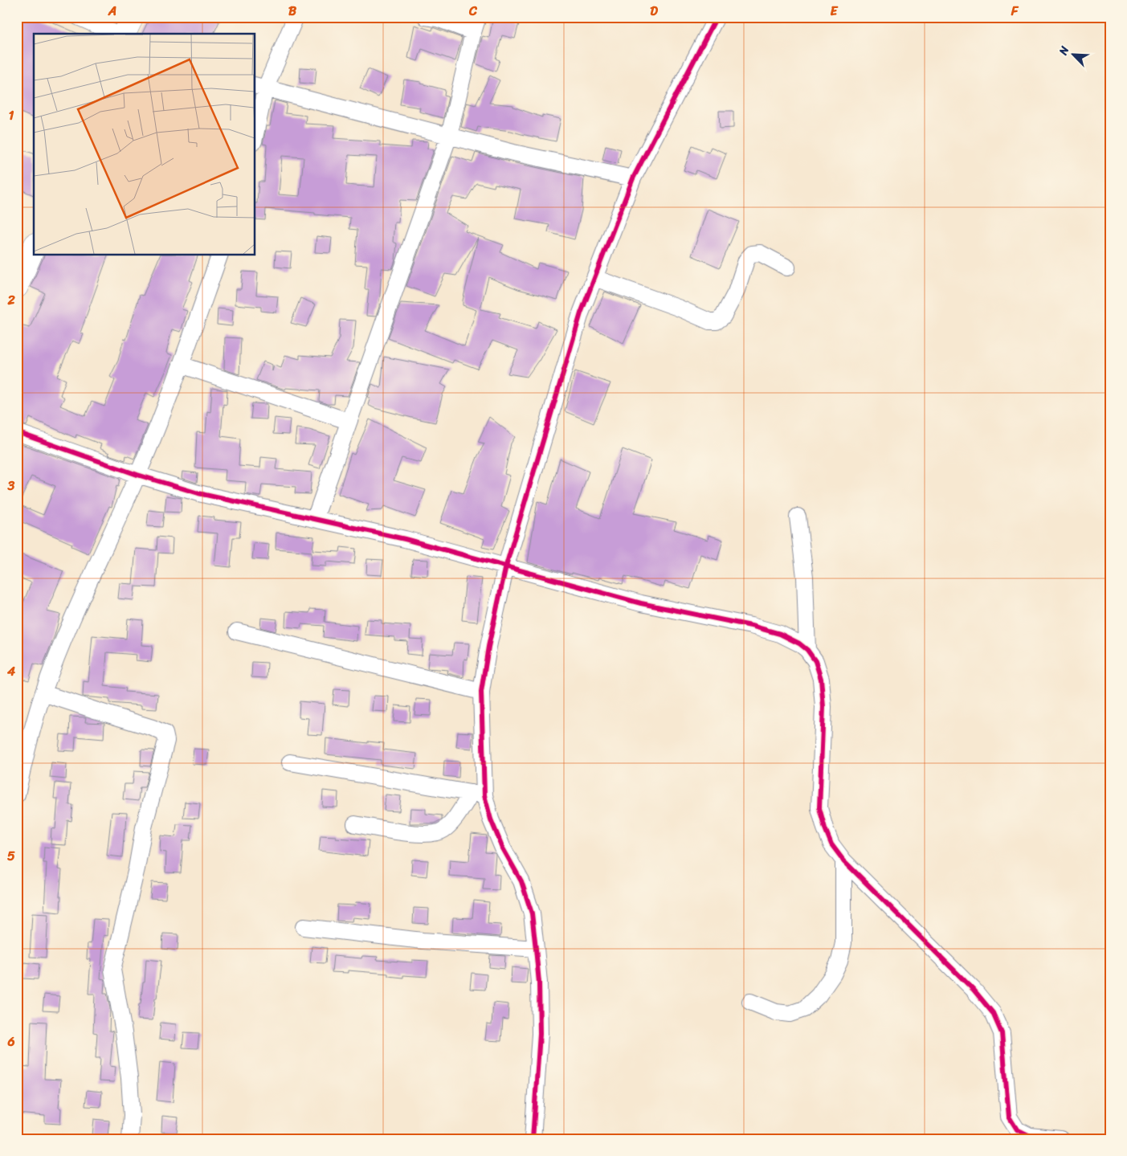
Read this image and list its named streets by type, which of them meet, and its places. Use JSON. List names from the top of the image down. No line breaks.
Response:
{"north":"top left","grid":{"columns":["A","B","C","D","E","F"],"rows":["1","2","3","4","5","6"]}}
